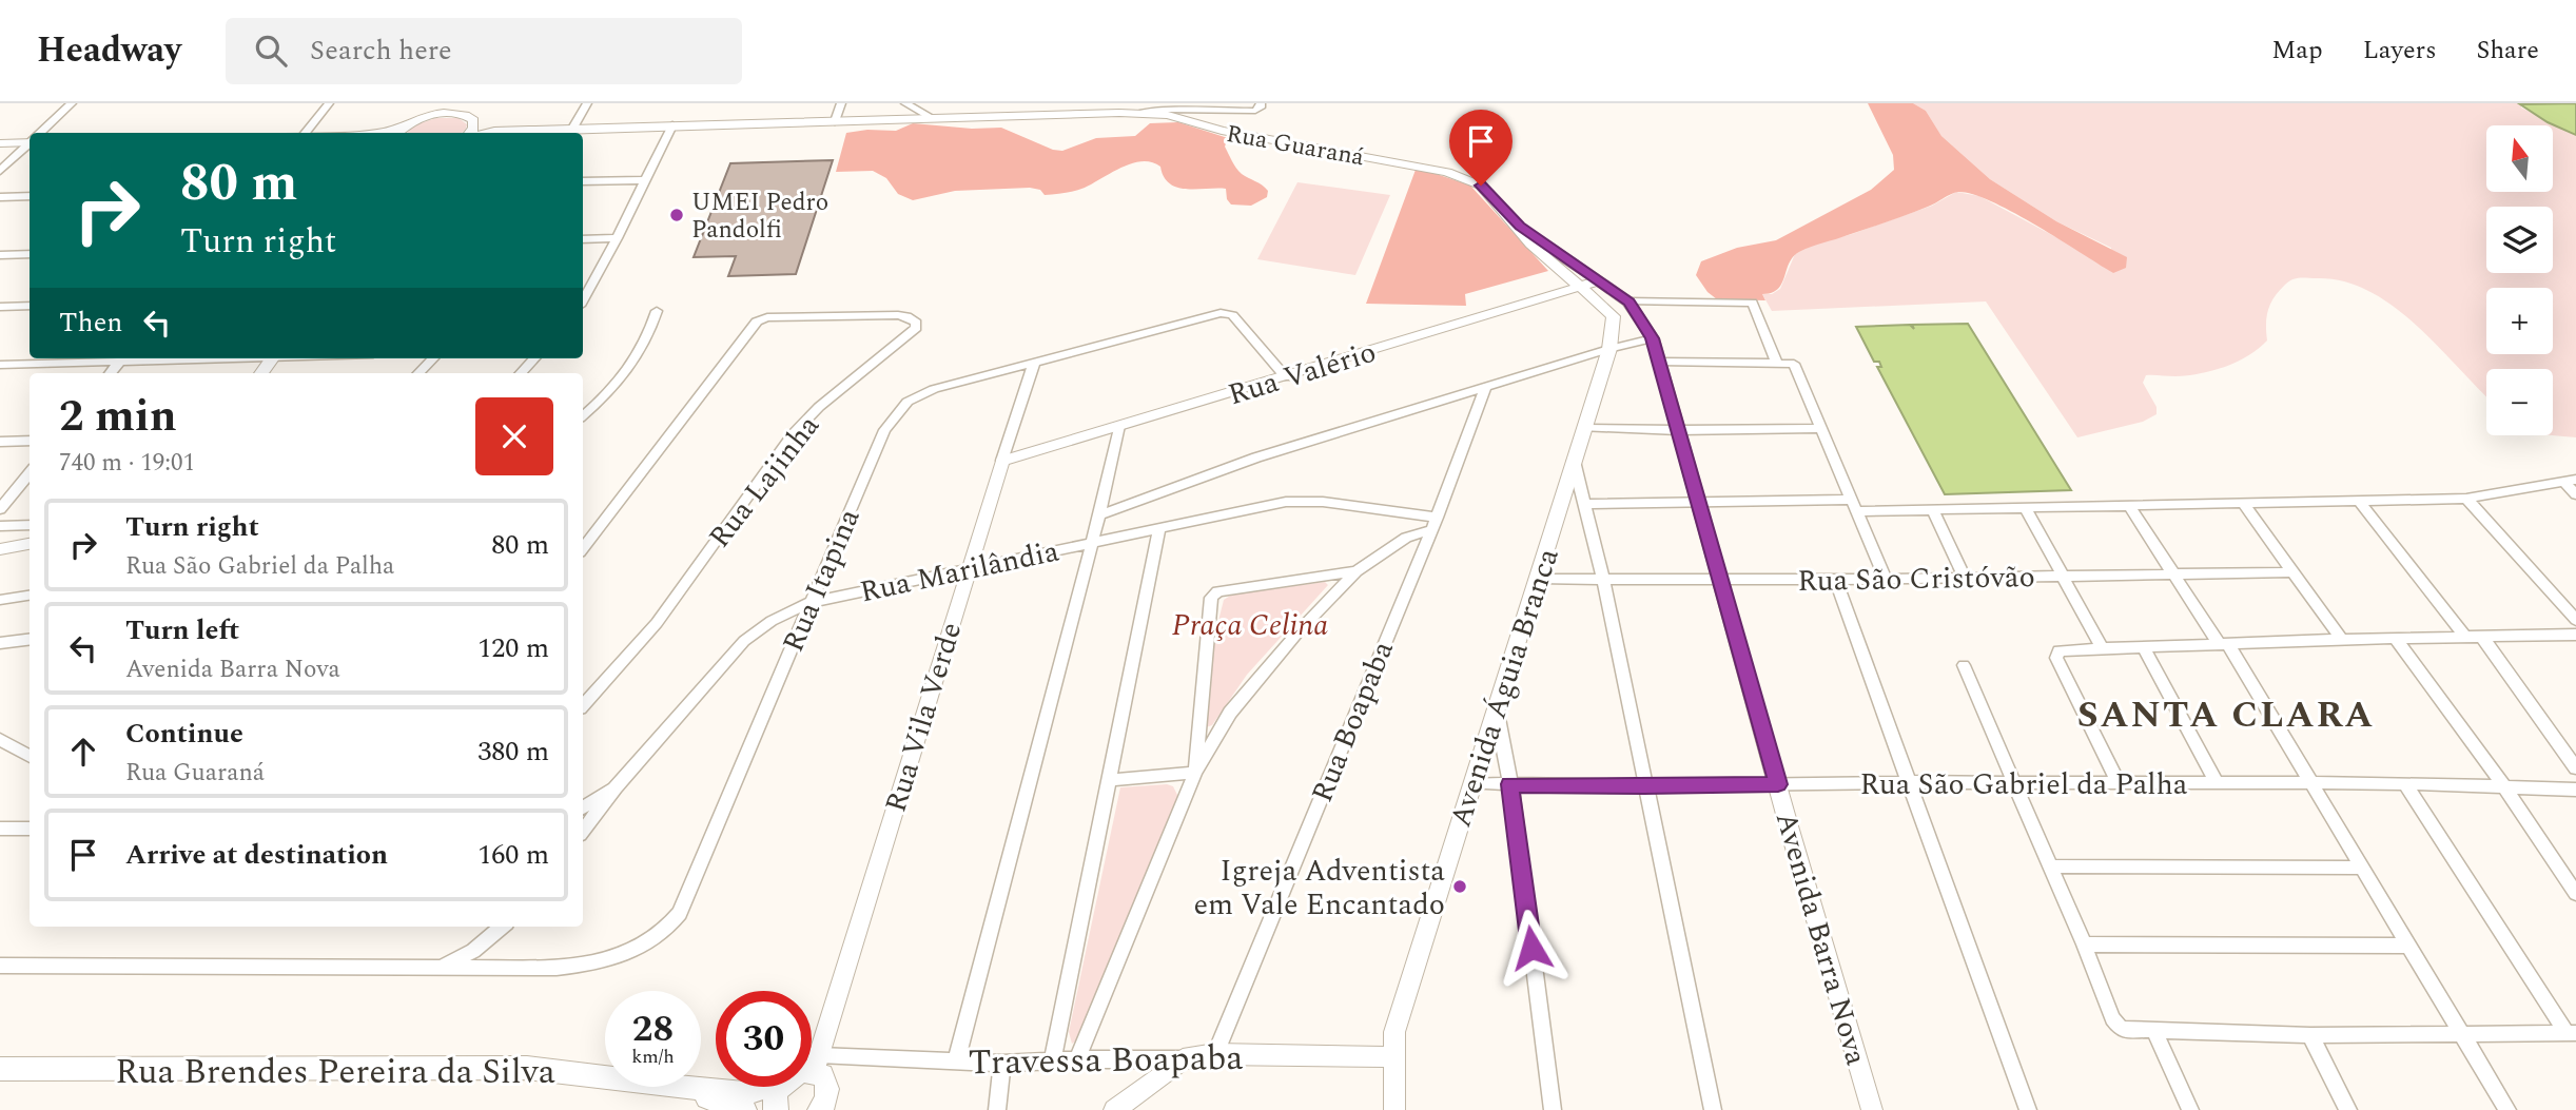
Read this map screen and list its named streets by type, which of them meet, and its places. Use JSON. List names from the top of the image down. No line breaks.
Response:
{"streets":{"main road":["Rua Brendes Pereira da Silva"],"street":["Rua Guaraná","Rua Valério","Rua Lajinha","Rua Marilândia","Rua São Cristóvão","Rua Itapina","Avenida Águia Branca","Rua Vila Verde","Rua Boapaba","Rua São Gabriel da Palha","Avenida Barra Nova","Travessa Boapaba"]},"crossings":[["Rua Guaraná","Rua Valério"],["Rua Guaraná","Avenida Águia Branca"],["Rua Guaraná","Avenida Barra Nova"],["Rua Valério","Rua Itapina"],["Rua Valério","Rua Vila Verde"],["Rua Marilândia","Rua Itapina"],["Rua Marilândia","Rua Vila Verde"],["Rua Marilândia","Rua Boapaba"],["Rua São Cristóvão","Avenida Águia Branca"],["Rua São Cristóvão","Avenida Barra Nova"],["Rua Itapina","Rua Vila Verde"],["Avenida Águia Branca","Rua São Gabriel da Palha"],["Avenida Águia Branca","Travessa Boapaba"],["Rua Vila Verde","Travessa Boapaba"],["Rua Boapaba","Travessa Boapaba"],["Rua São Gabriel da Palha","Avenida Barra Nova"]],"districts":["SANTA CLARA"],"parks":["Praça Celina"],"places":["UMEI Pedro Pandolfi","Igreja Adventista em Vale Encantado"],"north":"top","page":{"header":"Headway","search":"Search here","nav":["Map","Layers","Share"],"map_buttons":["+","−"],"turn":["80 m","Turn right"],"then":"Then","heading":["2 min","740 m · 19:01"],"list":[{"name":"Turn right","note":"Rua São Gabriel da Palha","value":"80 m"},{"name":"Turn left","note":"Avenida Barra Nova","value":"120 m"},{"name":"Continue","note":"Rua Guaraná","value":"380 m"},{"name":"Arrive at destination","value":"160 m"}],"speed":"28 km/h","limit":"30"}}
